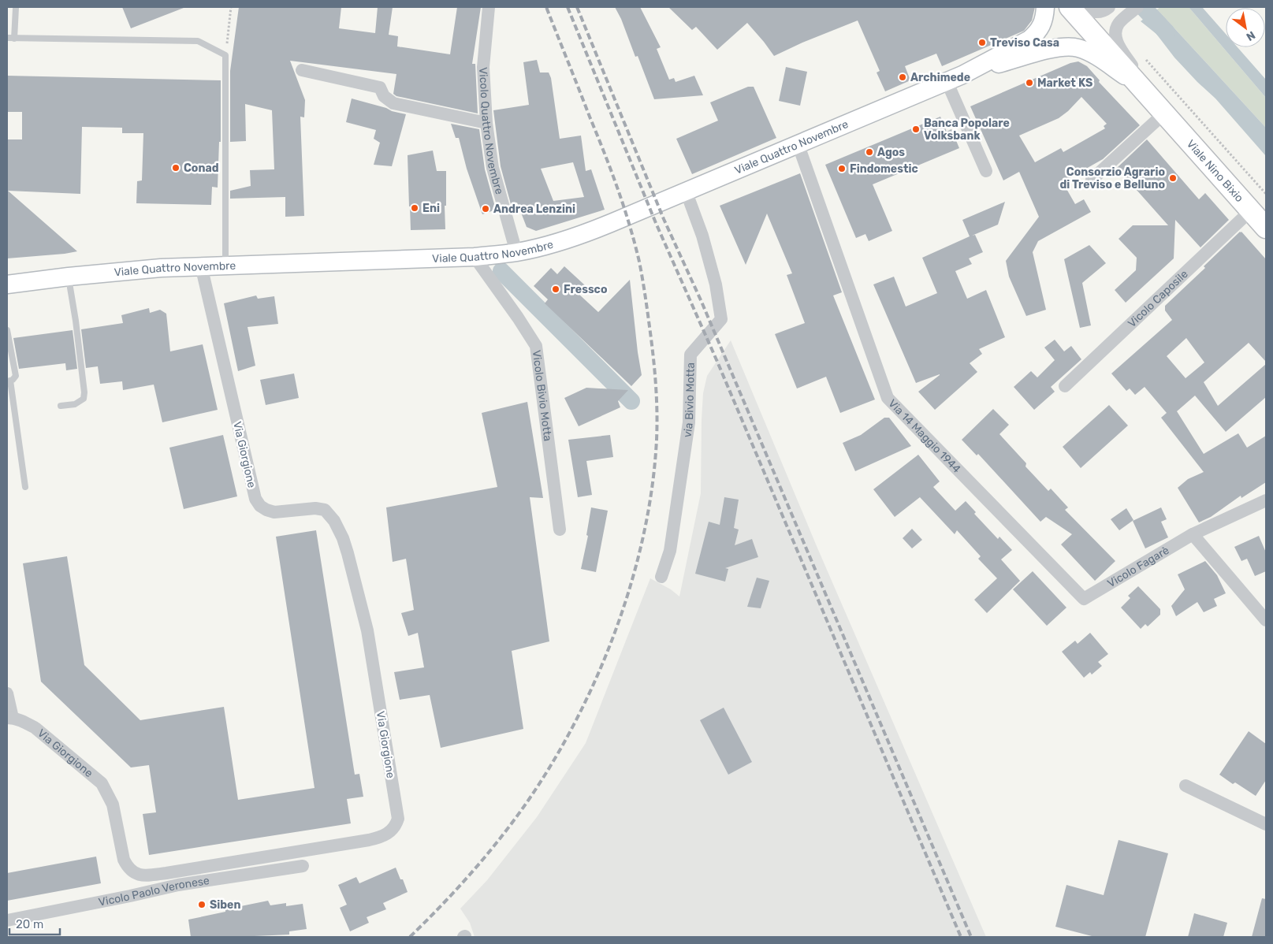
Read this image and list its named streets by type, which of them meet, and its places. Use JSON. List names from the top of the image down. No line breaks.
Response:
{"streets":{"main road":["Viale Quattro Novembre","Viale Nino Bixio"],"street":["Vicolo Quattro Novembre","Vicolo Caposile","Vicolo Bivio Motta","via Bivio Motta","Via 14 Maggio 1944","Via Giorgione","Vicolo Fagarè","Vicolo Paolo Veronese"]},"crossings":[["Vicolo Quattro Novembre","Viale Quattro Novembre"],["Viale Quattro Novembre","Viale Nino Bixio"],["Viale Quattro Novembre","Vicolo Bivio Motta"],["Viale Quattro Novembre","via Bivio Motta"],["Viale Quattro Novembre","Via 14 Maggio 1944"],["Viale Quattro Novembre","Via Giorgione"],["Viale Nino Bixio","Vicolo Caposile"],["Via 14 Maggio 1944","Vicolo Fagarè"]],"places":["Treviso Casa","Archimede","Market KS","Banca Popolare Volksbank","Agos","Conad","Findomestic","Consorzio Agrario di Treviso e Belluno","Eni","Andrea Lenzini","Fressco","Siben"],"scale_bar":"20 m","north":"bottom right"}
